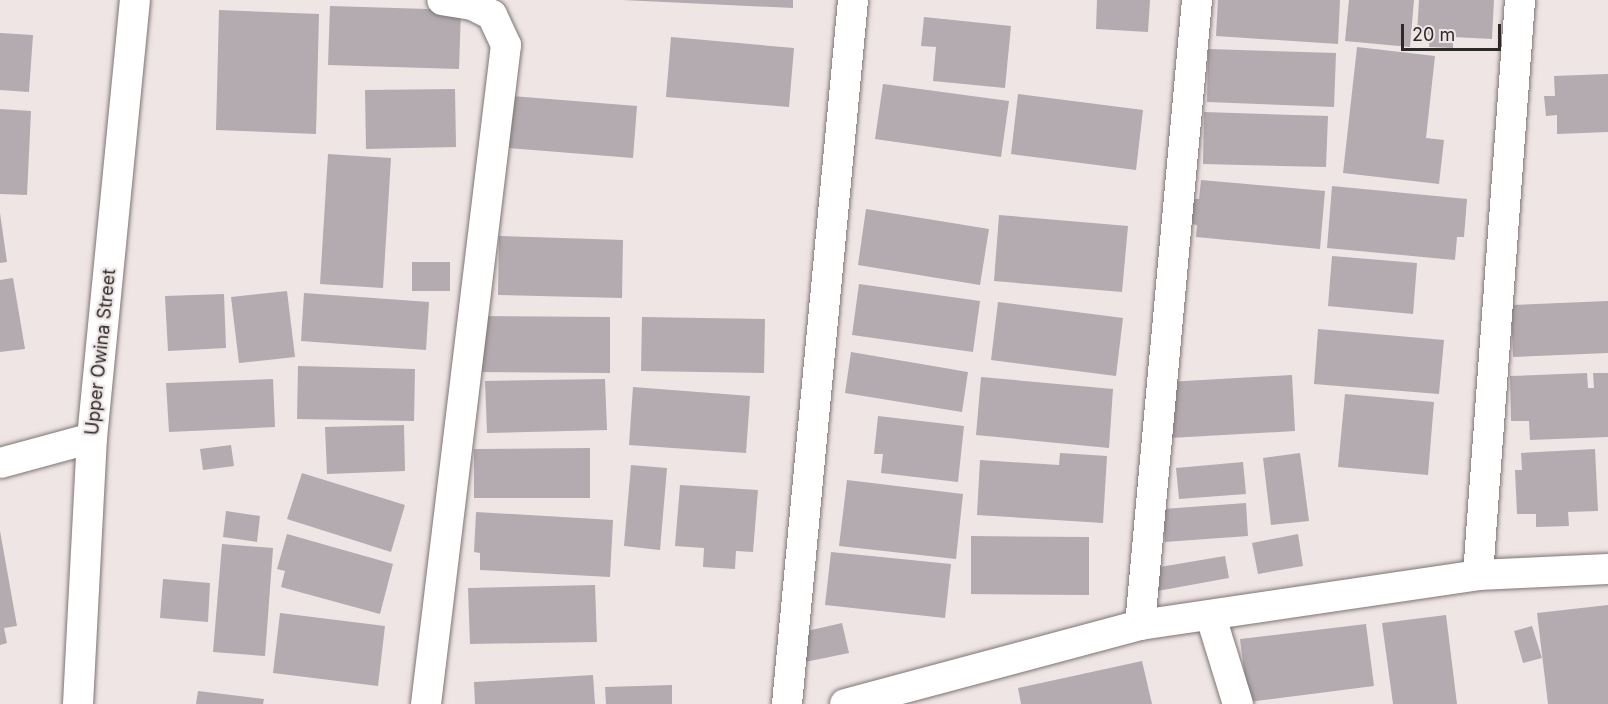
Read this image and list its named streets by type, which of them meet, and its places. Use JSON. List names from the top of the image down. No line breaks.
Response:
{"streets":{"street":["Upper Owina Street"]},"scale_bar":"20 m"}
